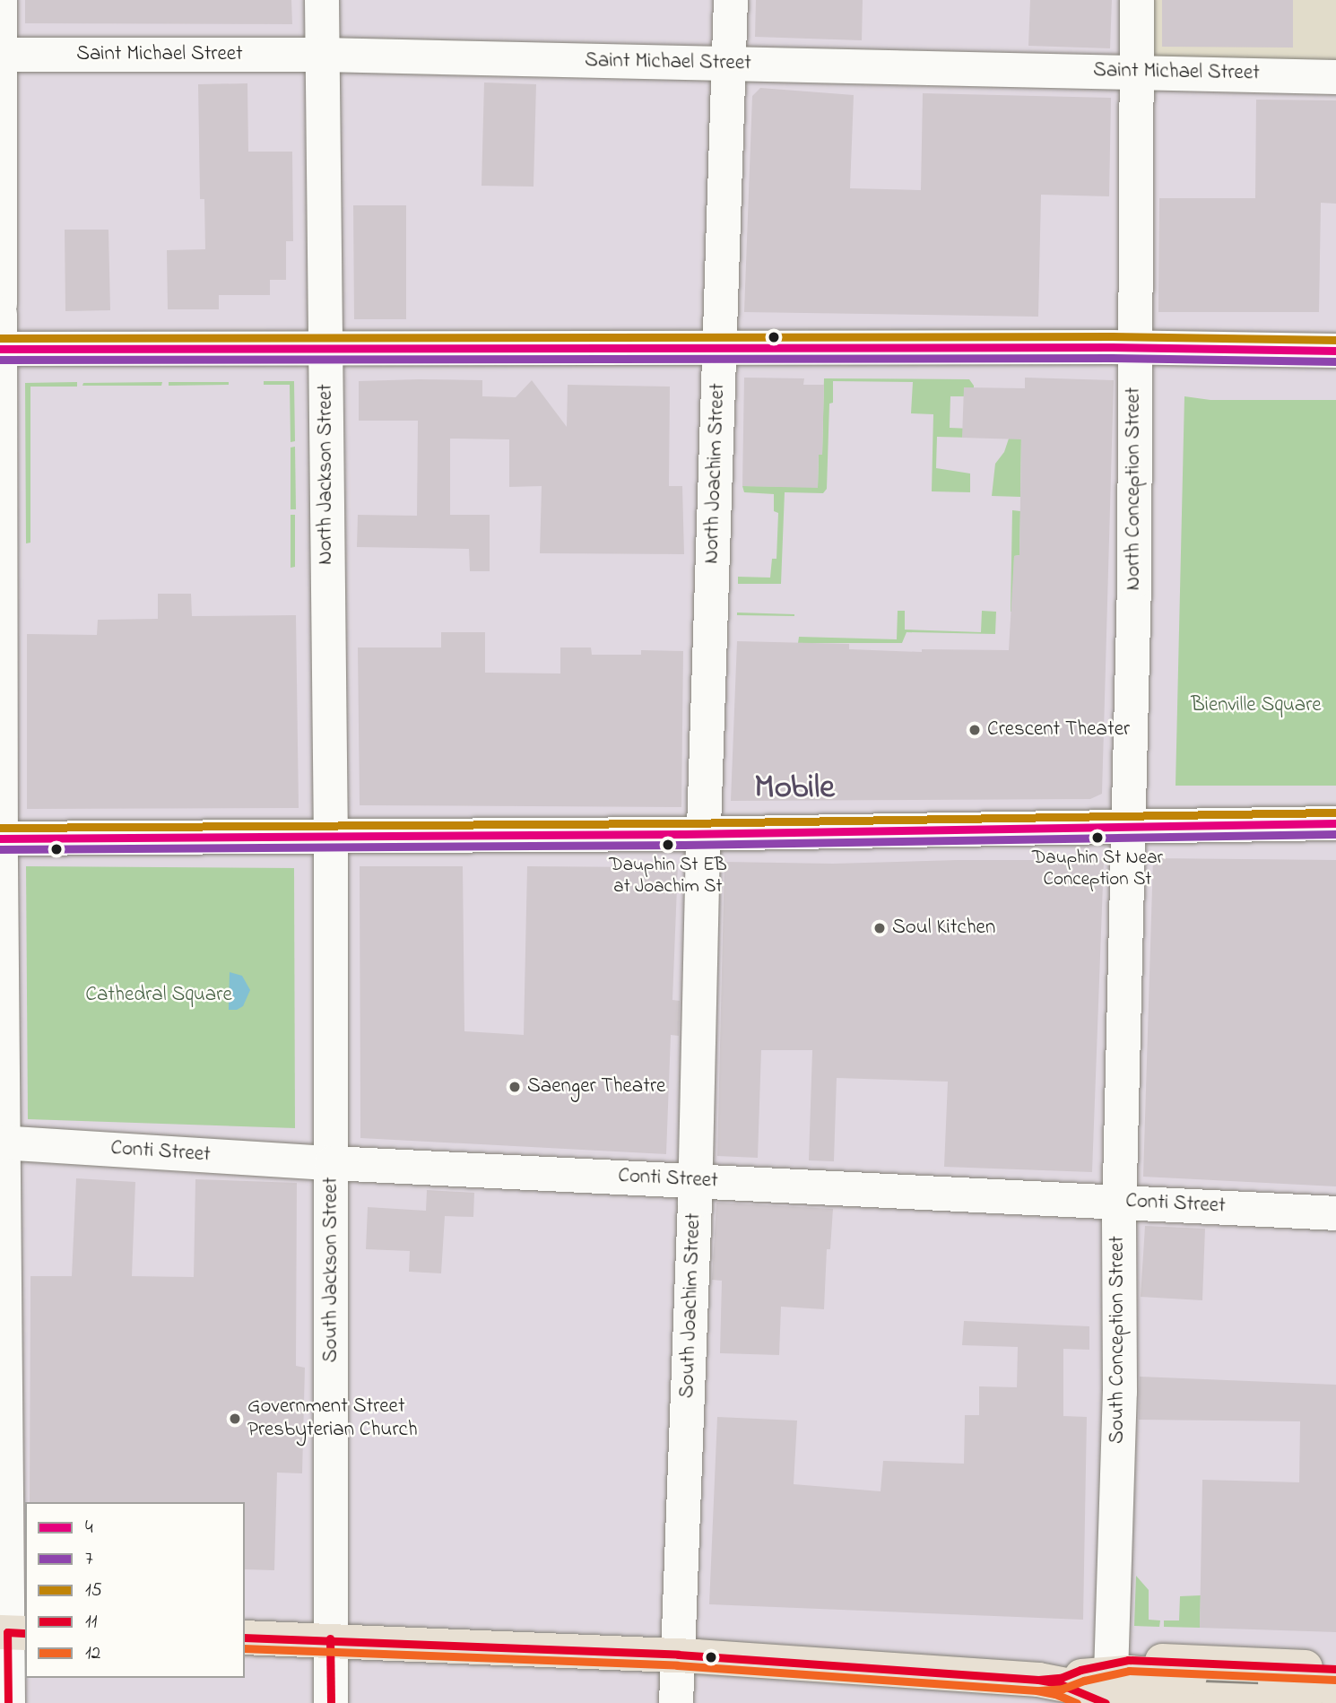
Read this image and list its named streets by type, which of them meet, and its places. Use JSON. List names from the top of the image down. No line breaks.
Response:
{"streets":{"street":["Saint Michael Street","North Joachim Street","North Jackson Street","North Conception Street","Conti Street","South Jackson Street","South Joachim Street","South Conception Street"]},"crossings":[["Saint Michael Street","North Joachim Street"],["Saint Michael Street","North Jackson Street"],["Saint Michael Street","North Conception Street"],["North Joachim Street","South Joachim Street"],["North Jackson Street","South Jackson Street"],["North Conception Street","South Conception Street"],["Conti Street","South Jackson Street"],["Conti Street","South Joachim Street"],["Conti Street","South Conception Street"]],"districts":["Mobile"],"parks":["Bienville Square","Cathedral Square"],"places":["Crescent Theater","Dauphin St Near Conception St","Dauphin St EB at Joachim St","Soul Kitchen","Saenger Theatre","Government Street Presbyterian Church"],"lines":["transit line 15","transit line 4","transit line 7","transit line 11","transit line 12"],"legend":["4","7","15","11","12"]}
